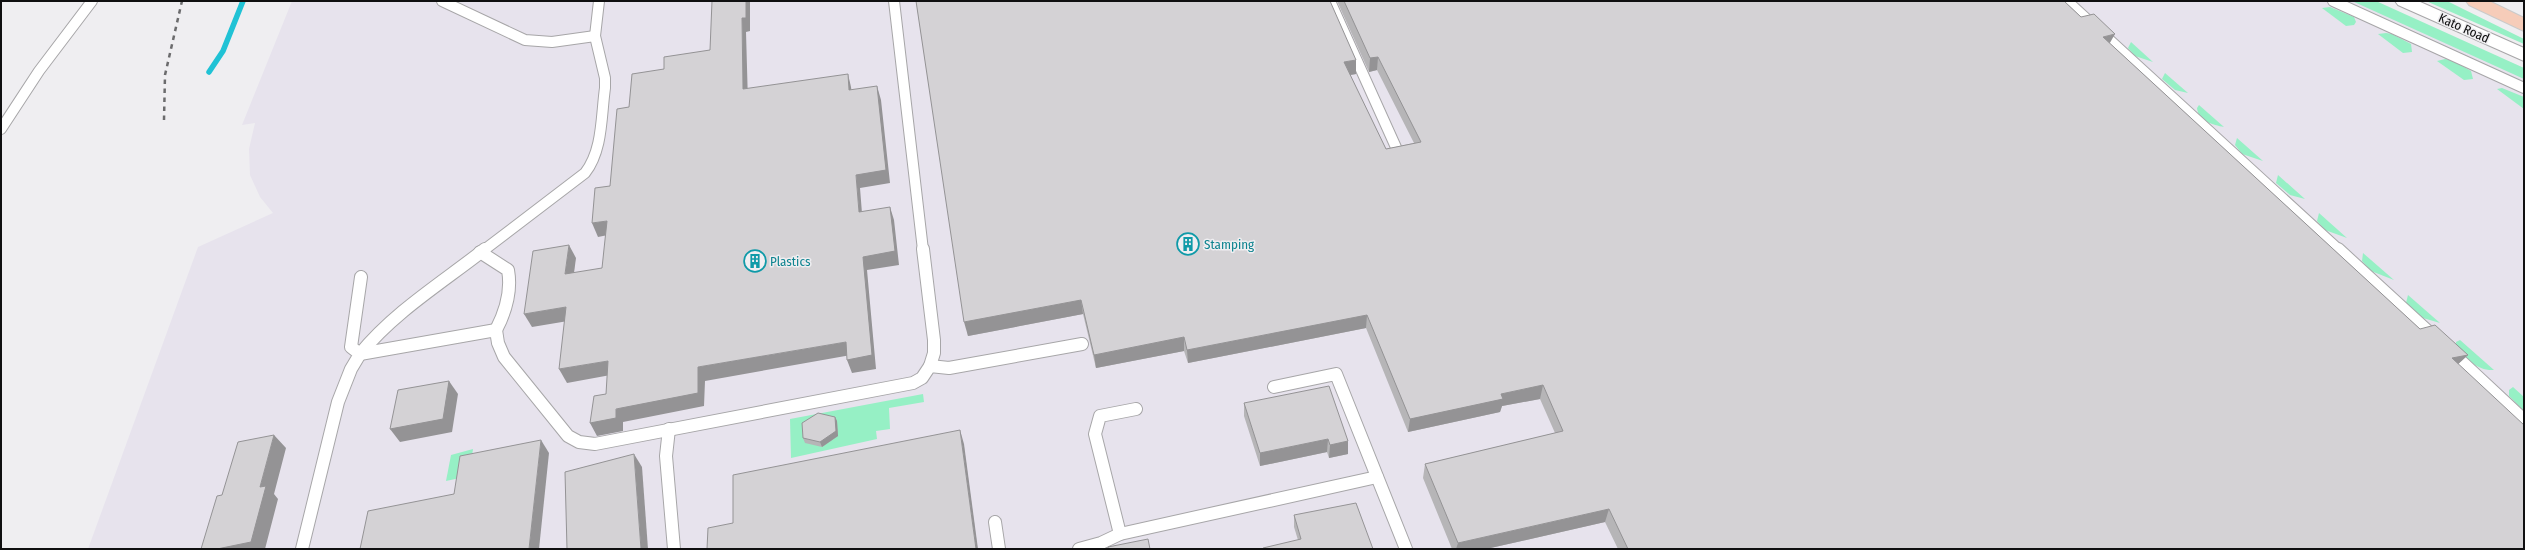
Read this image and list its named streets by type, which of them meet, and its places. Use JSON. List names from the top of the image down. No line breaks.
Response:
{"streets":{"street":["Kato Road"]},"places":{"building":["Stamping","Plastics"]}}
